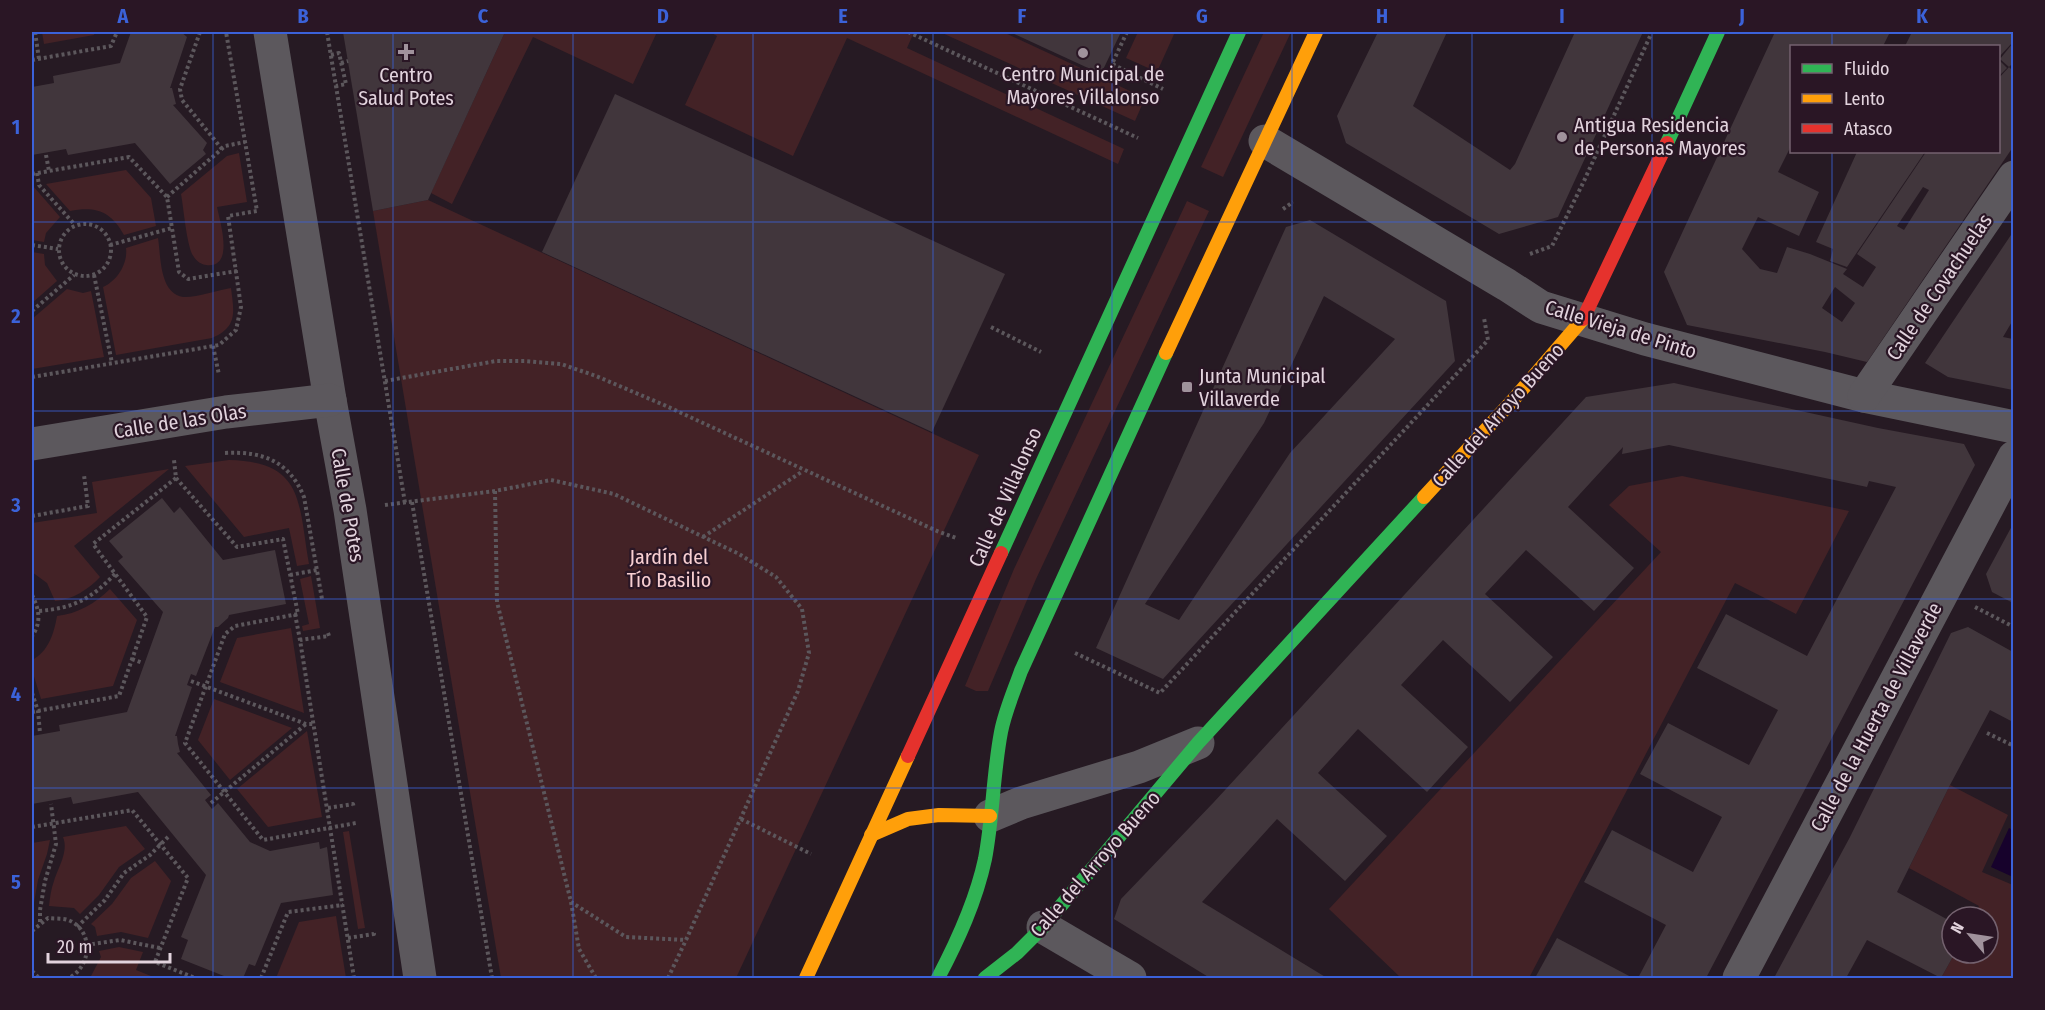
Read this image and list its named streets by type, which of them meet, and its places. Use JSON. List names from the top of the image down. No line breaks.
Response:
{"streets":{"main road":["Calle del Arroyo Bueno","Calle de Villalonso"],"street":["Calle de Covachuelas","Calle Vieja de Pinto","Calle de las Olas","Calle de Potes","Calle de la Huerta de Villaverde"]},"crossings":[["Calle de Covachuelas","Calle Vieja de Pinto"],["Calle Vieja de Pinto","Calle del Arroyo Bueno"],["Calle de las Olas","Calle de Potes"]],"parks":["Jardín del Tío Basilio"],"places":{"health":["Centro Salud Potes"],"other":["Centro Municipal de Mayores Villalonso","Antigua Residencia de Personas Mayores"],"transit":["Junta Municipal Villaverde"]},"legend":["Fluido","Lento","Atasco"],"scale_bar":"20 m","north":"top left","grid":{"columns":["A","B","C","D","E","F","G","H","I","J","K"],"rows":["1","2","3","4","5"]}}
